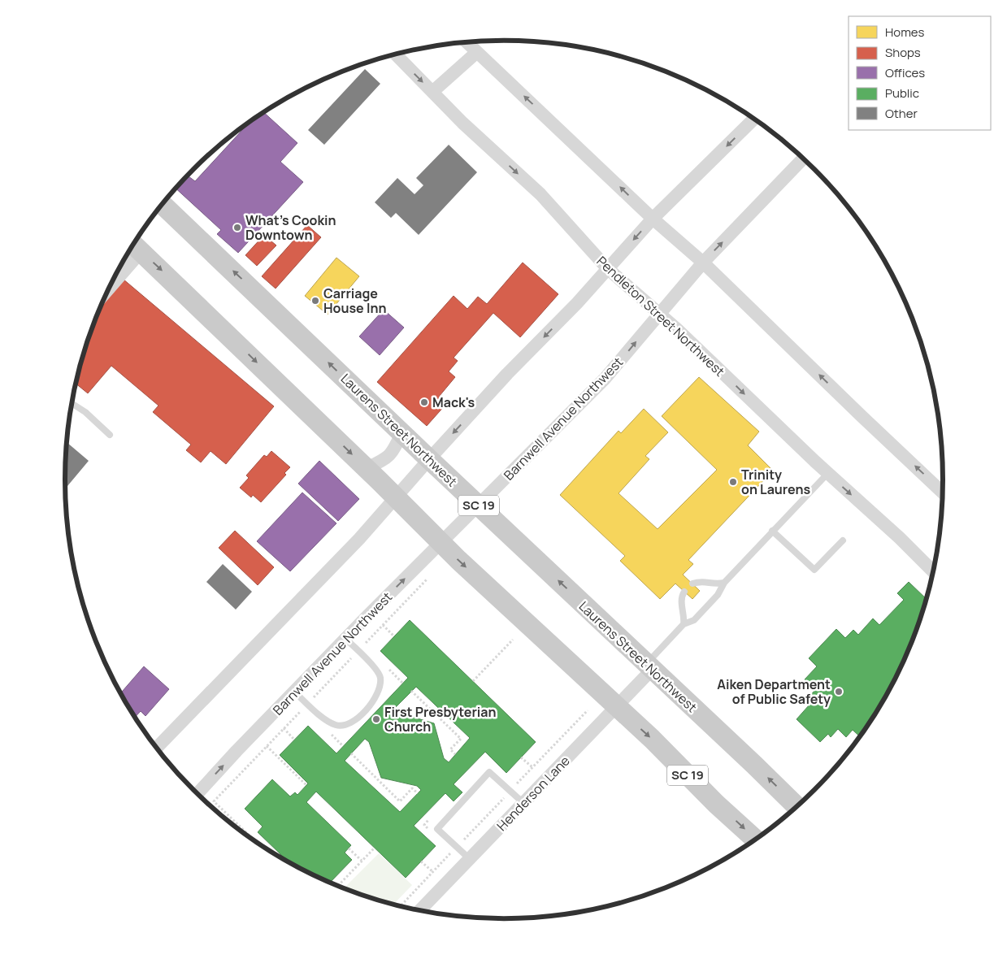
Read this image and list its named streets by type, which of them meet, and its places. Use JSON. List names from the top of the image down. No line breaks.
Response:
{"streets":{"main road":["Laurens Street Northwest","SC 19"],"street":["Pendleton Street Northwest","Barnwell Avenue Northwest","Henderson Lane"]},"crossings":[["Pendleton Street Northwest","Barnwell Avenue Northwest"],["Barnwell Avenue Northwest","Laurens Street Northwest"],["Barnwell Avenue Northwest","SC 19"],["Laurens Street Northwest","Henderson Lane"],["SC 19","Henderson Lane"]],"places":["What's Cookin Downtown","Carriage House Inn","Mack's","Trinity on Laurens","Aiken Department of Public Safety","First Presbyterian Church"],"legend":["Homes","Shops","Offices","Public","Other"]}
